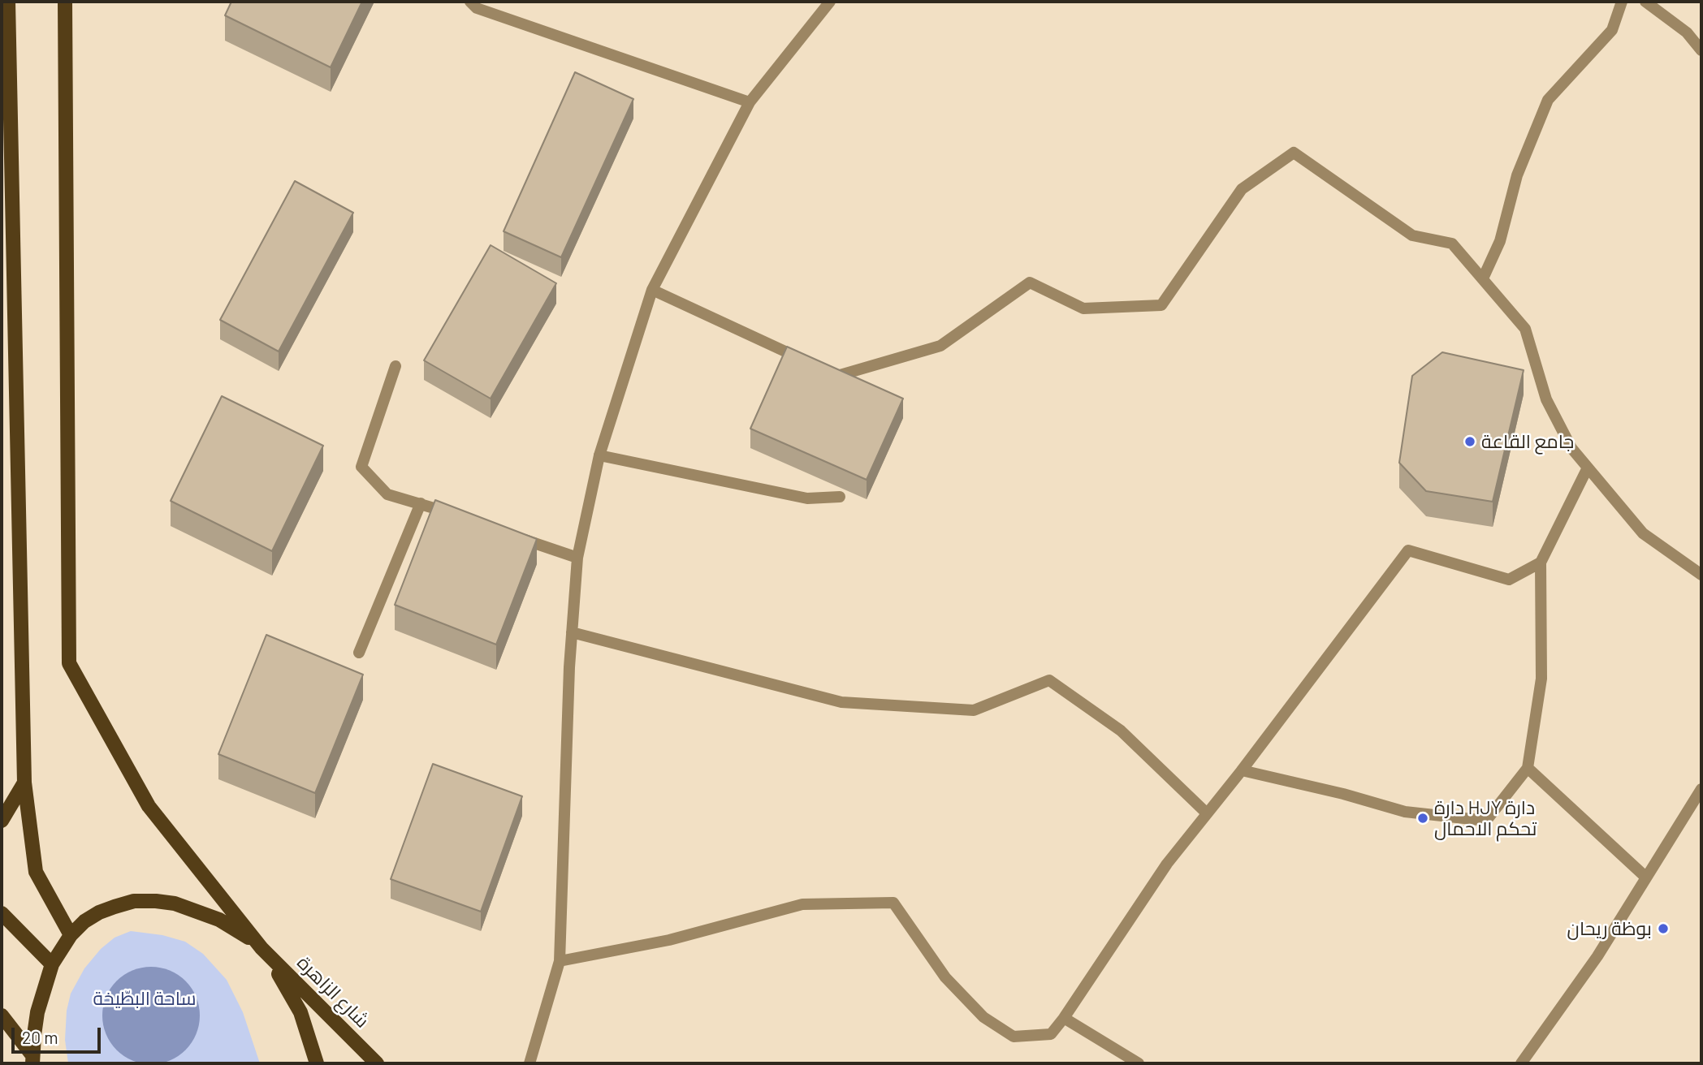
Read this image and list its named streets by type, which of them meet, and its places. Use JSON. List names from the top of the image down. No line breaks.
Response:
{"streets":{"main road":["شارع الزاهرة"]},"parks":["ساحة البطّيخة"],"places":["جامع القاعة","دارة HJY دارة تحكم الاحمال","بوظة ريحان"],"scale_bar":"20 m"}
